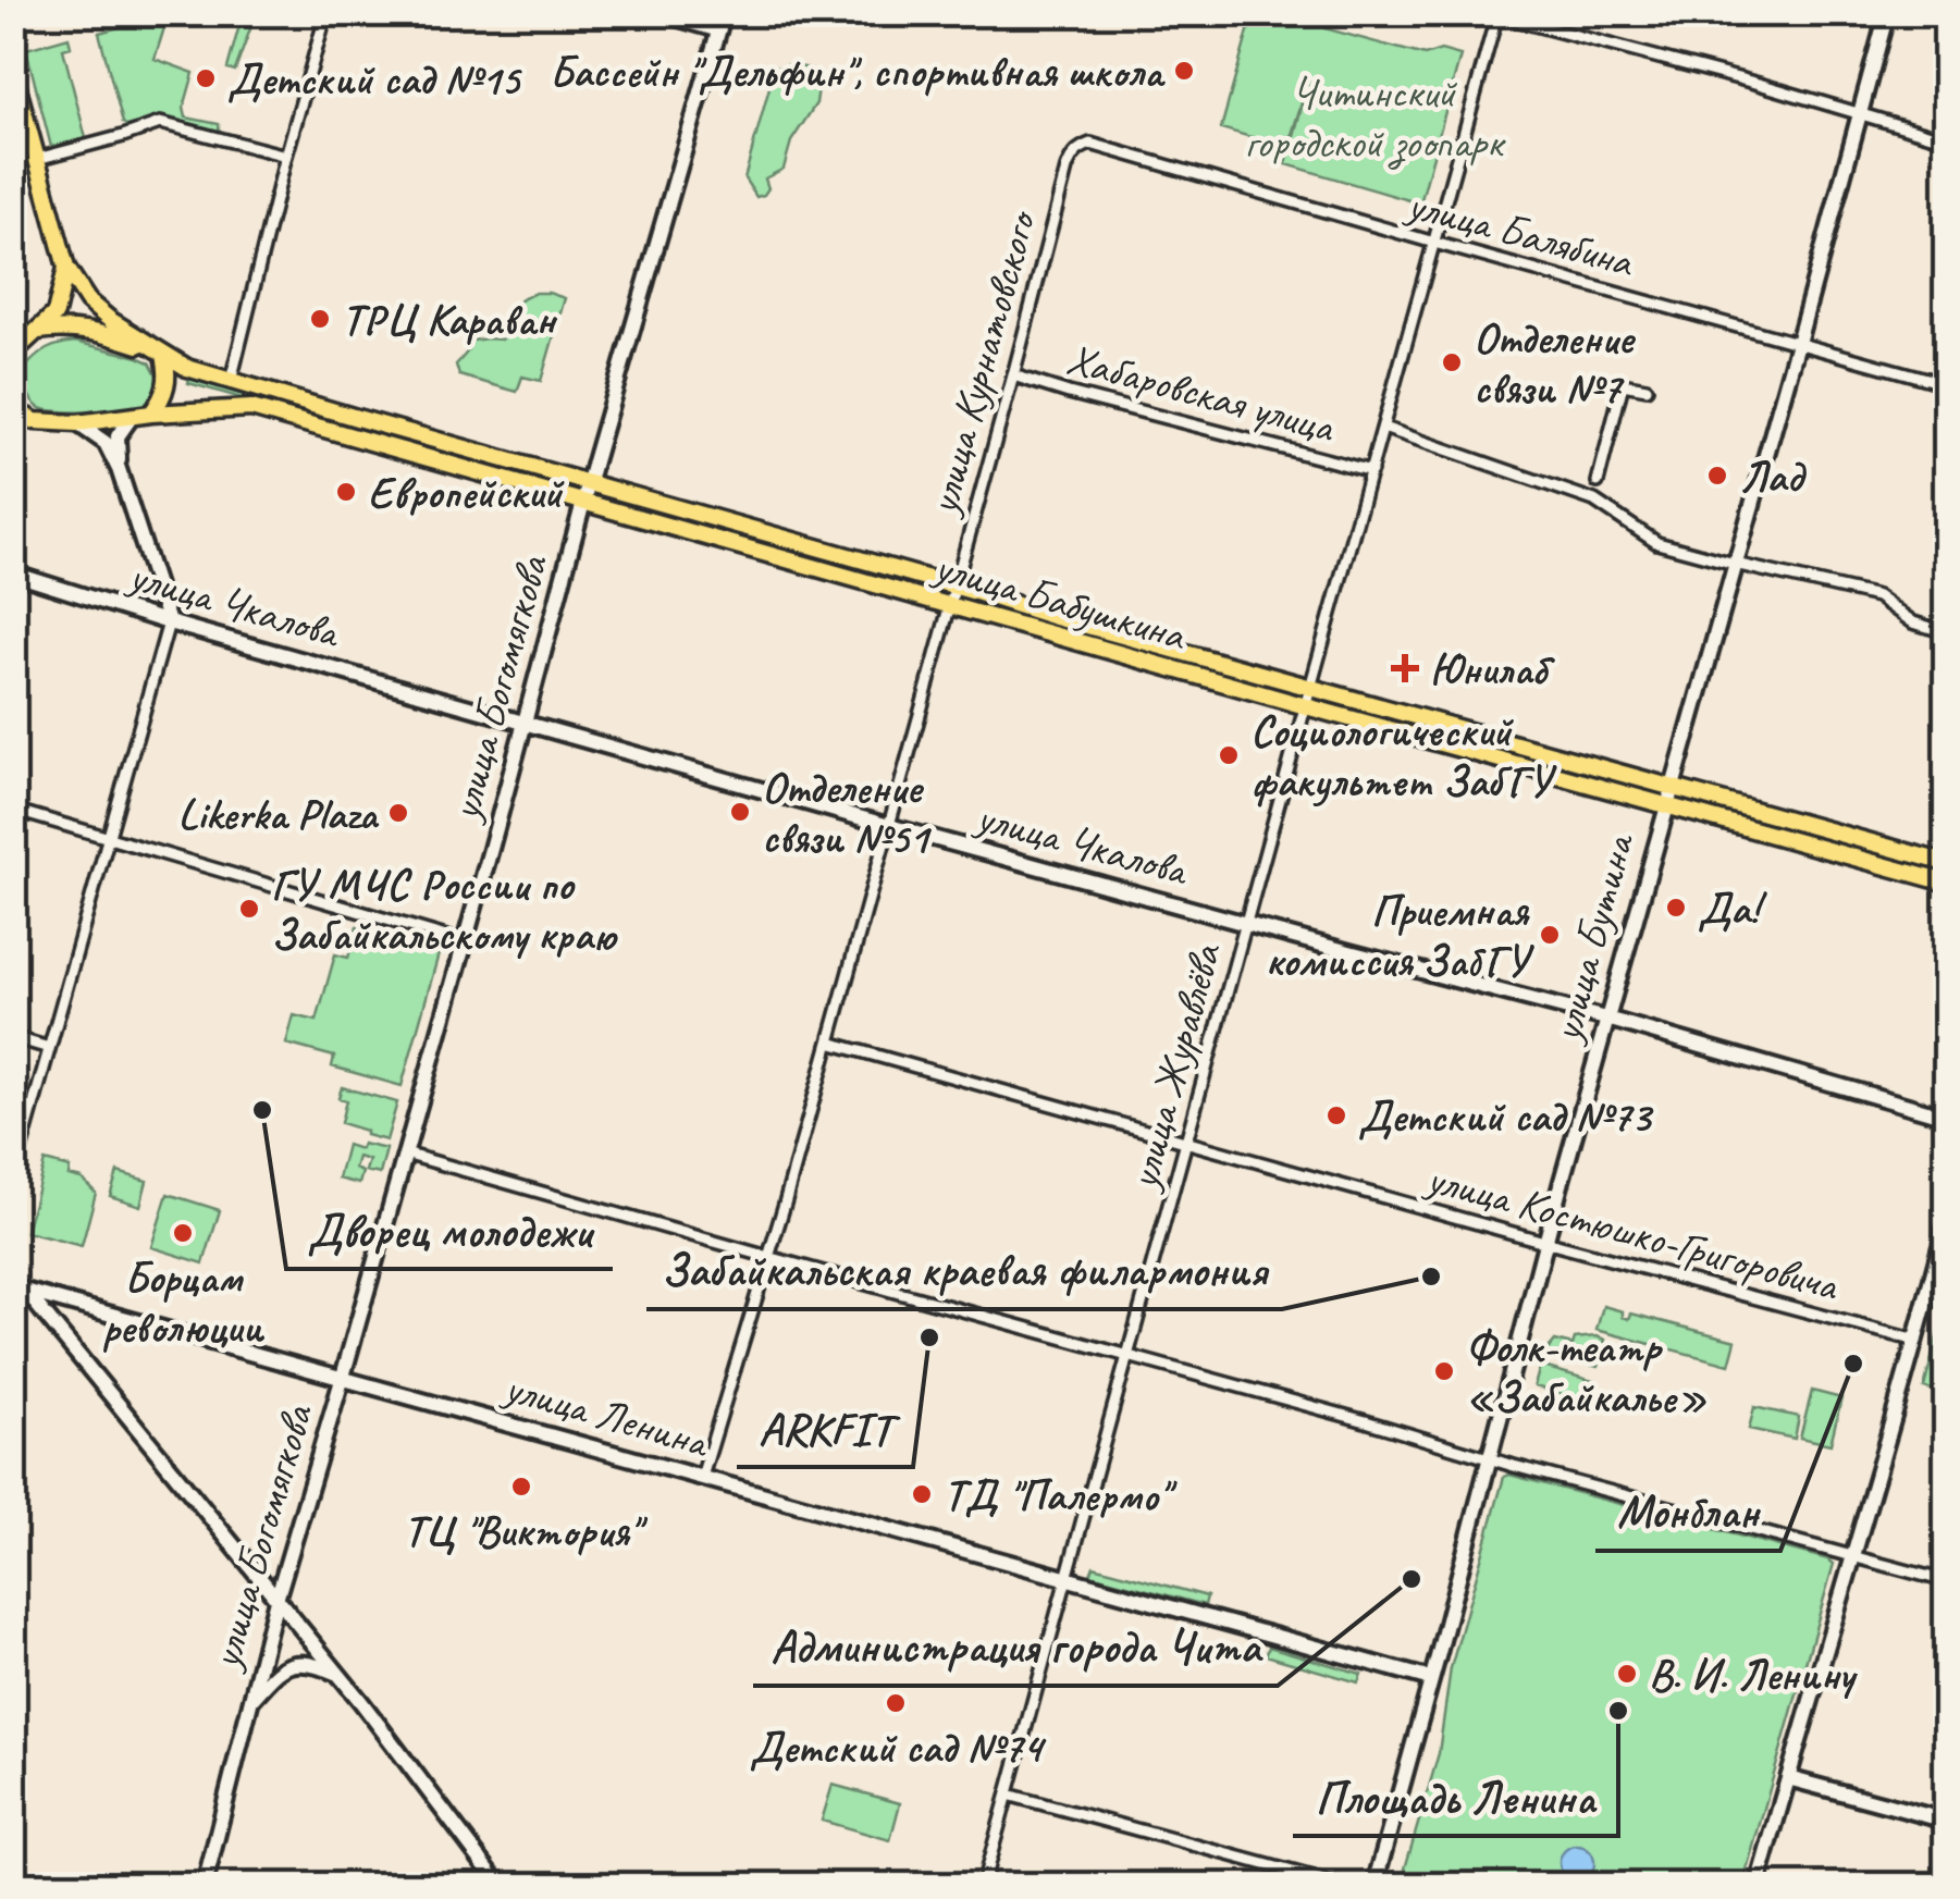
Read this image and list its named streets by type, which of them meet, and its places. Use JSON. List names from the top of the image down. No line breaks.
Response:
{"streets":{"main road":["улица Бабушкина","улица Чкалова","улица Богомягкова","улица Бутина","улица Ленина"],"street":["улица Балябина","улица Курнатовского","Хабаровская улица","улица Журавлёва","улица Костюшко-Григоровича"]},"crossings":[["улица Балябина","улица Курнатовского"],["улица Балябина","улица Бутина"],["улица Балябина","улица Журавлёва"],["улица Курнатовского","Хабаровская улица"],["улица Курнатовского","улица Бабушкина"],["улица Курнатовского","улица Чкалова"],["улица Курнатовского","улица Костюшко-Григоровича"],["улица Курнатовского","улица Ленина"],["Хабаровская улица","улица Бутина"],["Хабаровская улица","улица Журавлёва"],["улица Бабушкина","улица Богомягкова"],["улица Бабушкина","улица Бутина"],["улица Бабушкина","улица Журавлёва"],["улица Чкалова","улица Богомягкова"],["улица Чкалова","улица Бутина"],["улица Чкалова","улица Журавлёва"],["улица Богомягкова","улица Ленина"],["улица Бутина","улица Костюшко-Григоровича"],["улица Бутина","улица Ленина"],["улица Журавлёва","улица Костюшко-Григоровича"],["улица Журавлёва","улица Ленина"]],"parks":["Читинский городской зоопарк"],"places":{"other":["Бассейн \"Дельфин\", спортивная школа","Детский сад №15","ТРЦ Караван","Отделение связи №7","Лад","Европейский","Социологический факультет ЗабГУ","Отделение связи №51","Likerka Plaza","Да!","ГУ МЧС России по Забайкальскому краю","Приемная комиссия ЗабГУ","Дворец молодежи","Детский сад №73","Борцам революции","Забайкальская краевая филармония","ARKFIT","Монблан","Фолк-театр «Забайкалье»","ТЦ \"Виктория\"","ТД \"Палермо\"","Администрация города Чита","В. И. Ленину","Детский сад №74","Площадь Ленина"],"health":["Юнилаб"]}}
